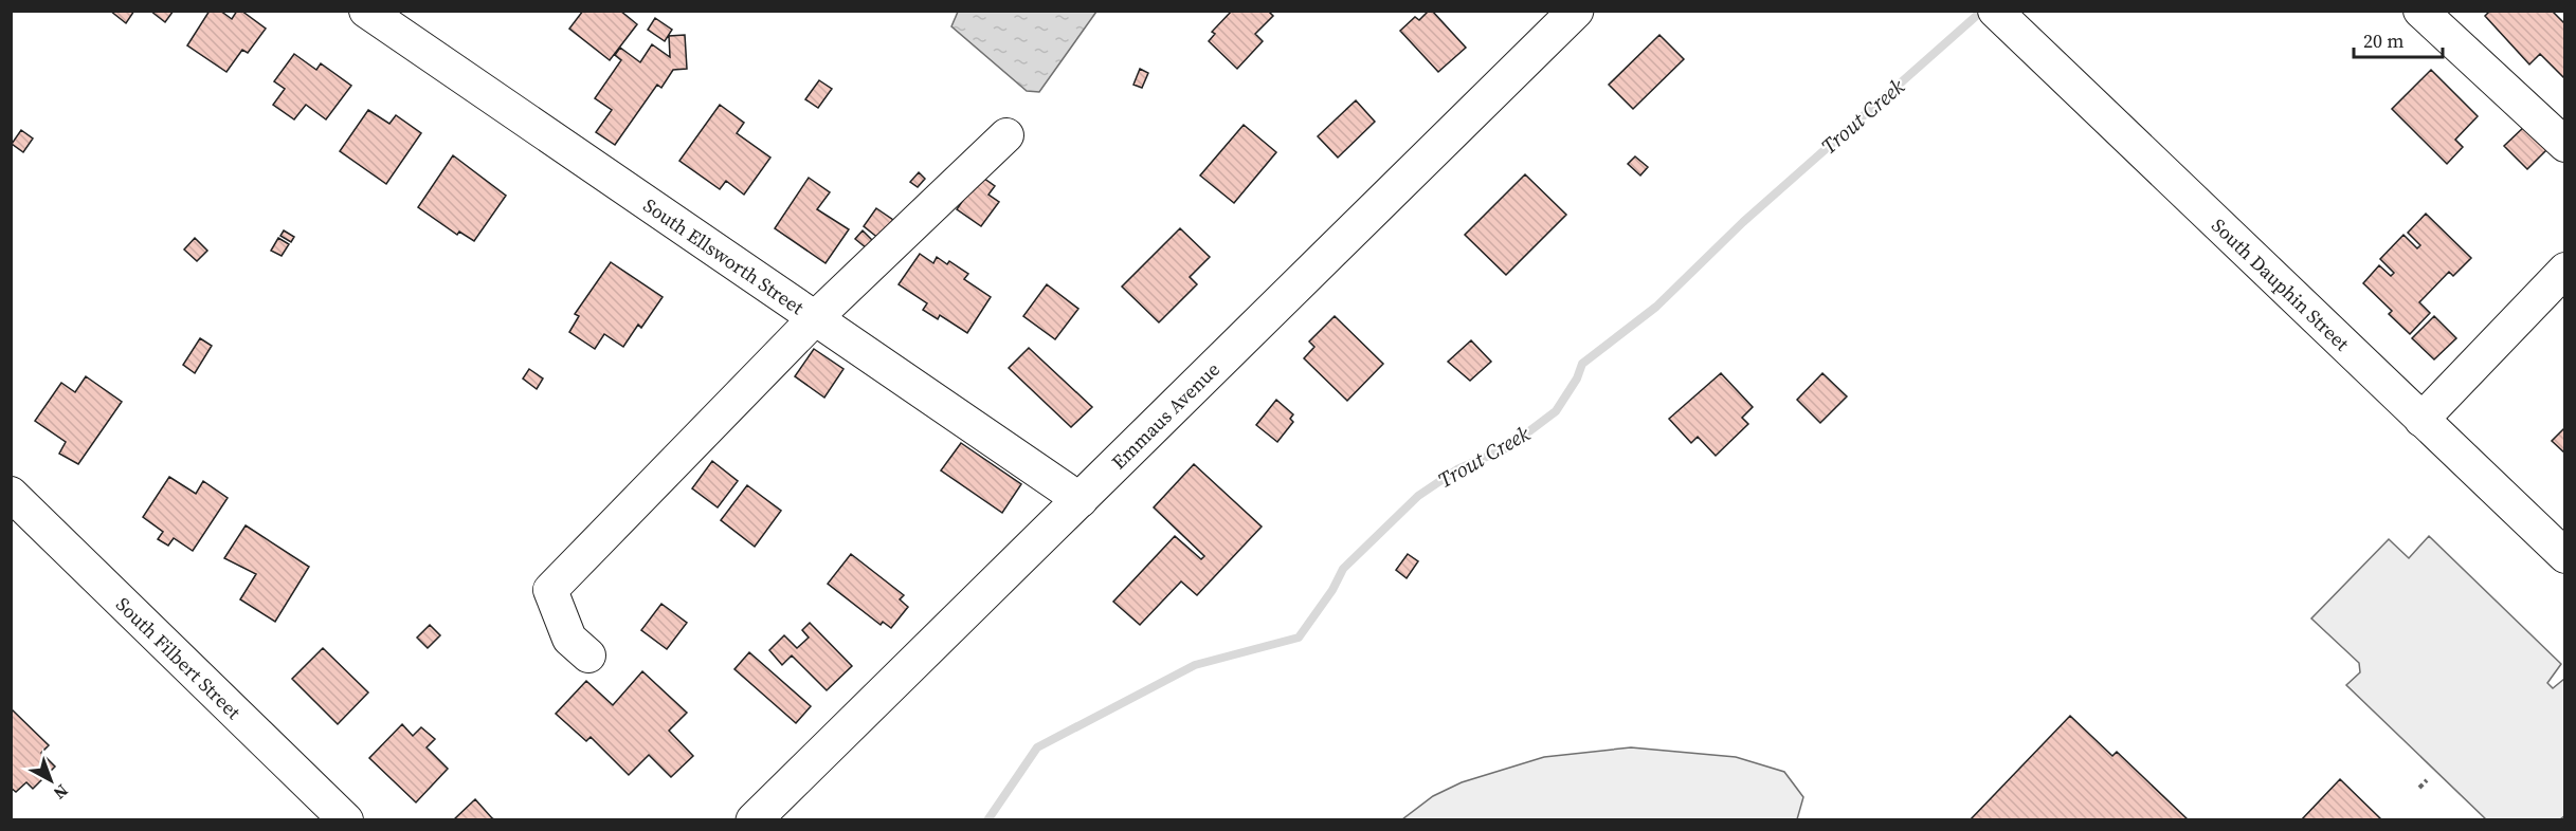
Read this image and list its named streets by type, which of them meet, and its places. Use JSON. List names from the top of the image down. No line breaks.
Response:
{"streets":{"main road":["Emmaus Avenue"],"street":["South Ellsworth Street","South Dauphin Street","South Filbert Street"]},"crossings":[["South Ellsworth Street","Emmaus Avenue"]],"water":["Trout Creek"],"scale_bar":"20 m","north":"bottom right"}
